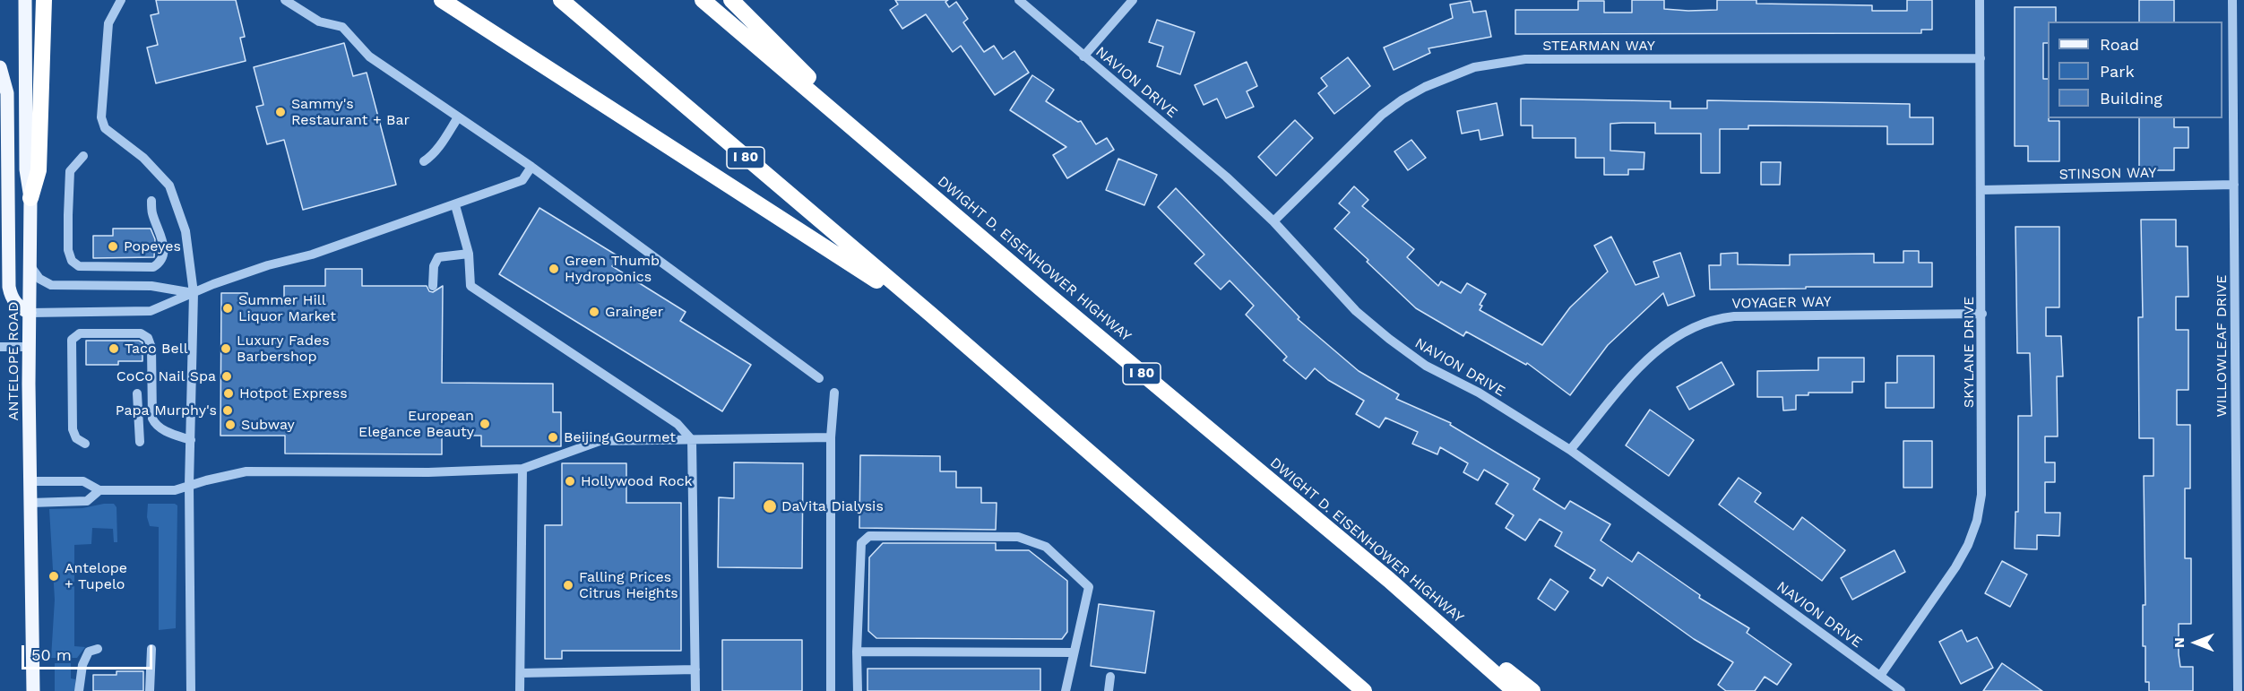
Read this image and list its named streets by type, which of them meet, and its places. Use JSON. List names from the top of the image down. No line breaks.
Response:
{"streets":{"highway":["I 80","DWIGHT D. EISENHOWER HIGHWAY"],"main road":["ANTELOPE ROAD"],"street":["STEARMAN WAY","NAVION DRIVE","STINSON WAY","VOYAGER WAY","WILLOWLEAF DRIVE","SKYLANE DRIVE"]},"crossings":[["STEARMAN WAY","NAVION DRIVE"],["STEARMAN WAY","SKYLANE DRIVE"],["NAVION DRIVE","VOYAGER WAY"],["NAVION DRIVE","SKYLANE DRIVE"],["STINSON WAY","WILLOWLEAF DRIVE"],["STINSON WAY","SKYLANE DRIVE"],["VOYAGER WAY","SKYLANE DRIVE"]],"places":["Sammy's Restaurant + Bar","Popeyes","Green Thumb Hydroponics","Summer Hill Liquor Market","Grainger","Taco Bell","Luxury Fades Barbershop","CoCo Nail Spa","Hotpot Express","Papa Murphy's","European Elegance Beauty","Subway","Beijing Gourmet","Hollywood Rock","DaVita Dialysis","Antelope + Tupelo","Falling Prices Citrus Heights"],"legend":["Road","Park","Building"],"scale_bar":"50 m","north":"left"}
